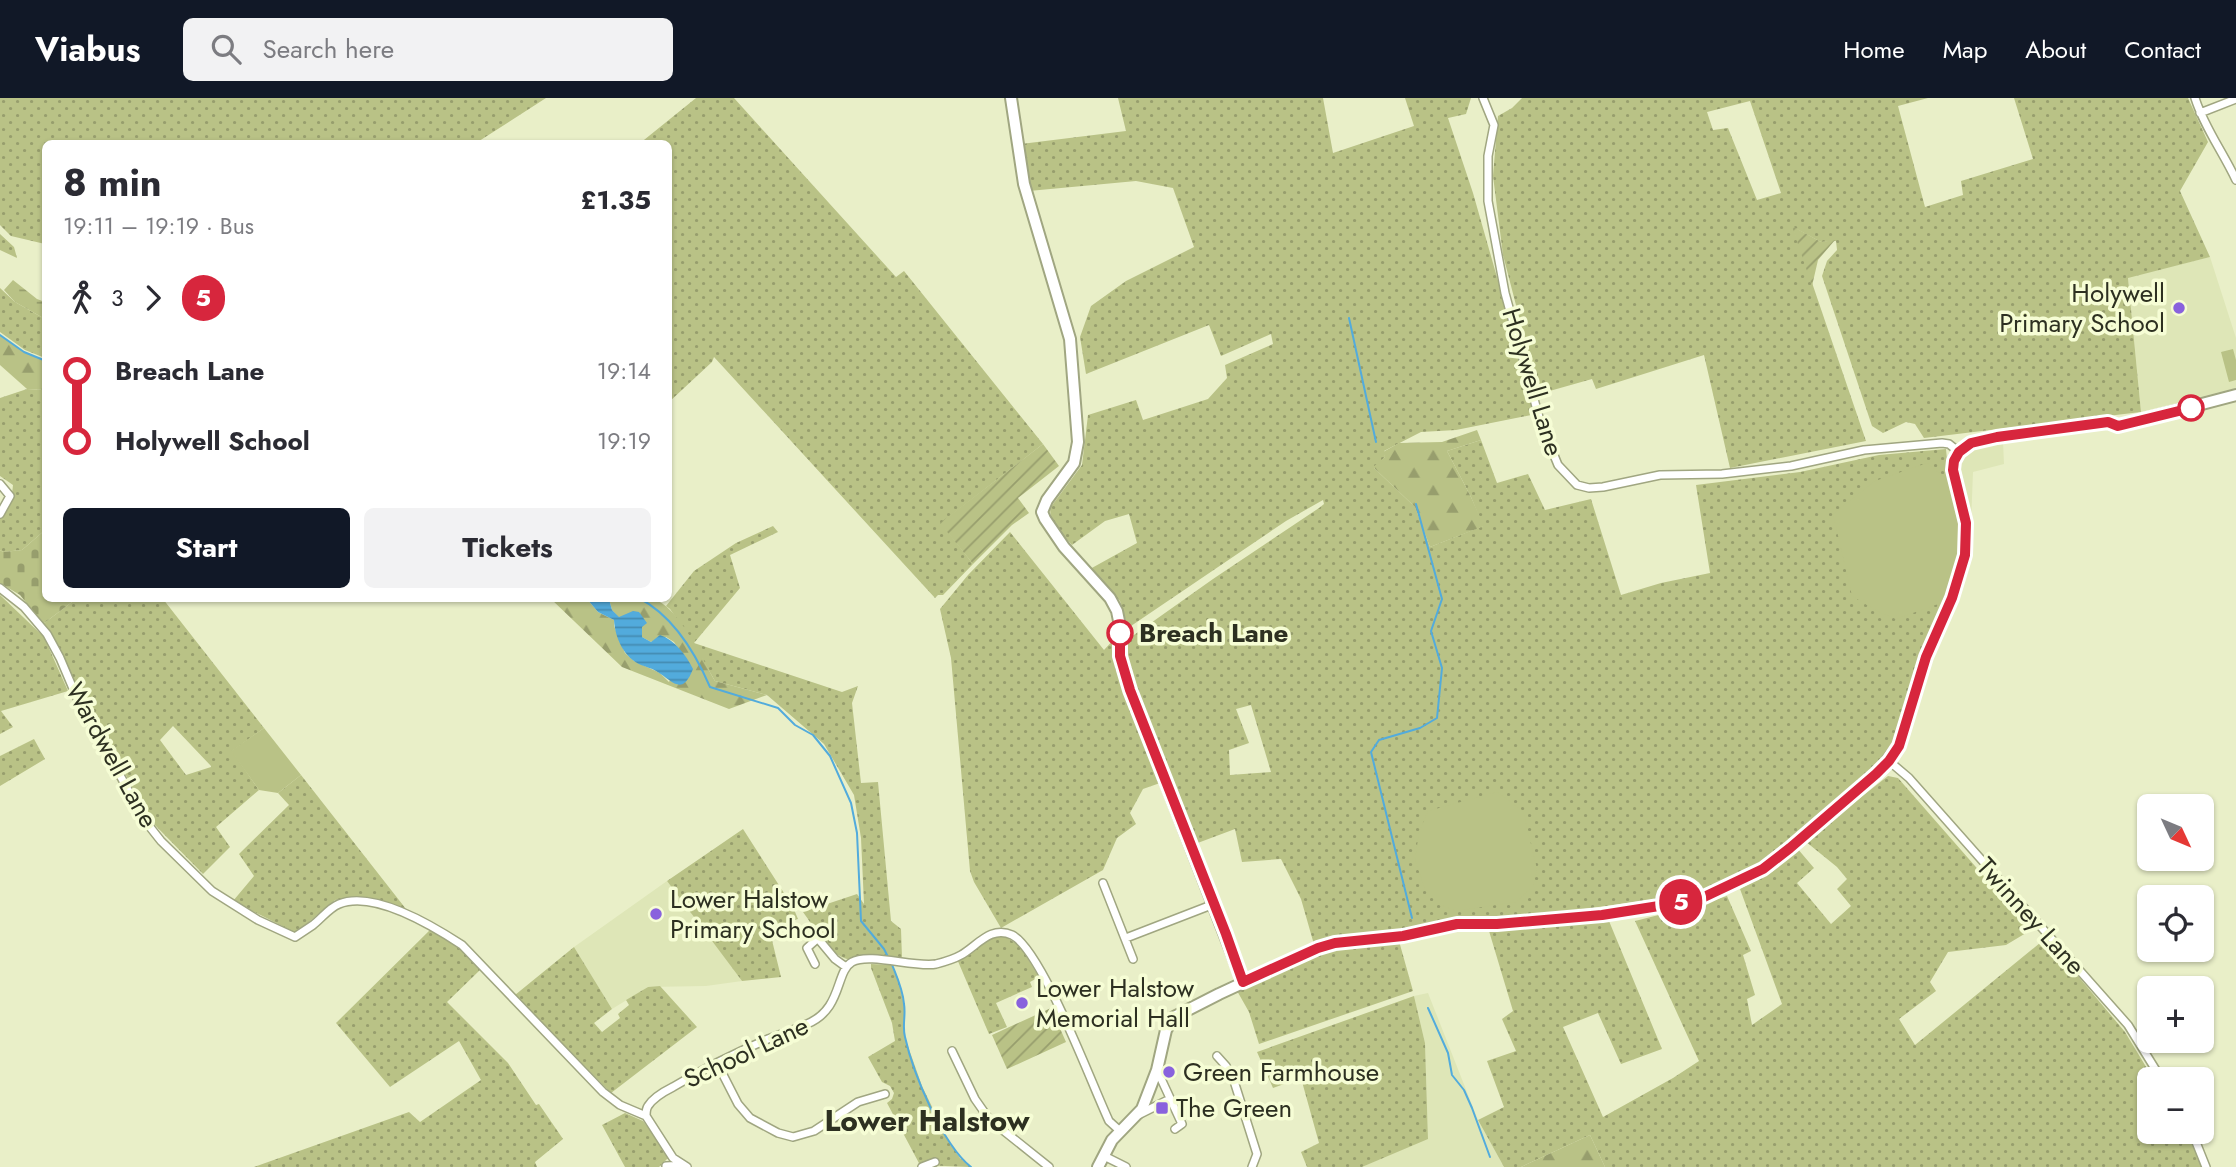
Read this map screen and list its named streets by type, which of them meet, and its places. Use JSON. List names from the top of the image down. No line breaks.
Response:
{"streets":{"street":["Holywell Lane","Wardwell Lane","Twinney Lane","School Lane"]},"crossings":[["Wardwell Lane","School Lane"]],"districts":["Lower Halstow"],"places":{"other":["Holywell Primary School","Breach Lane","Lower Halstow Primary School","Lower Halstow Memorial Hall","Green Farmhouse"],"transit":["The Green"]},"lines":["bus line 5"],"north":"bottom right","page":{"header":"Viabus","search":"Search here","nav":["Home","Map","About","Contact"],"on_map":"5","heading":["8 min","19:11 – 19:19 · Bus","£1.35"],"legs":["3","5"],"list":[{"name":"Breach Lane","value":"19:14"},{"name":"Holywell School","value":"19:19"}],"buttons":["Start","Tickets"],"map_buttons":["+","−"]}}
